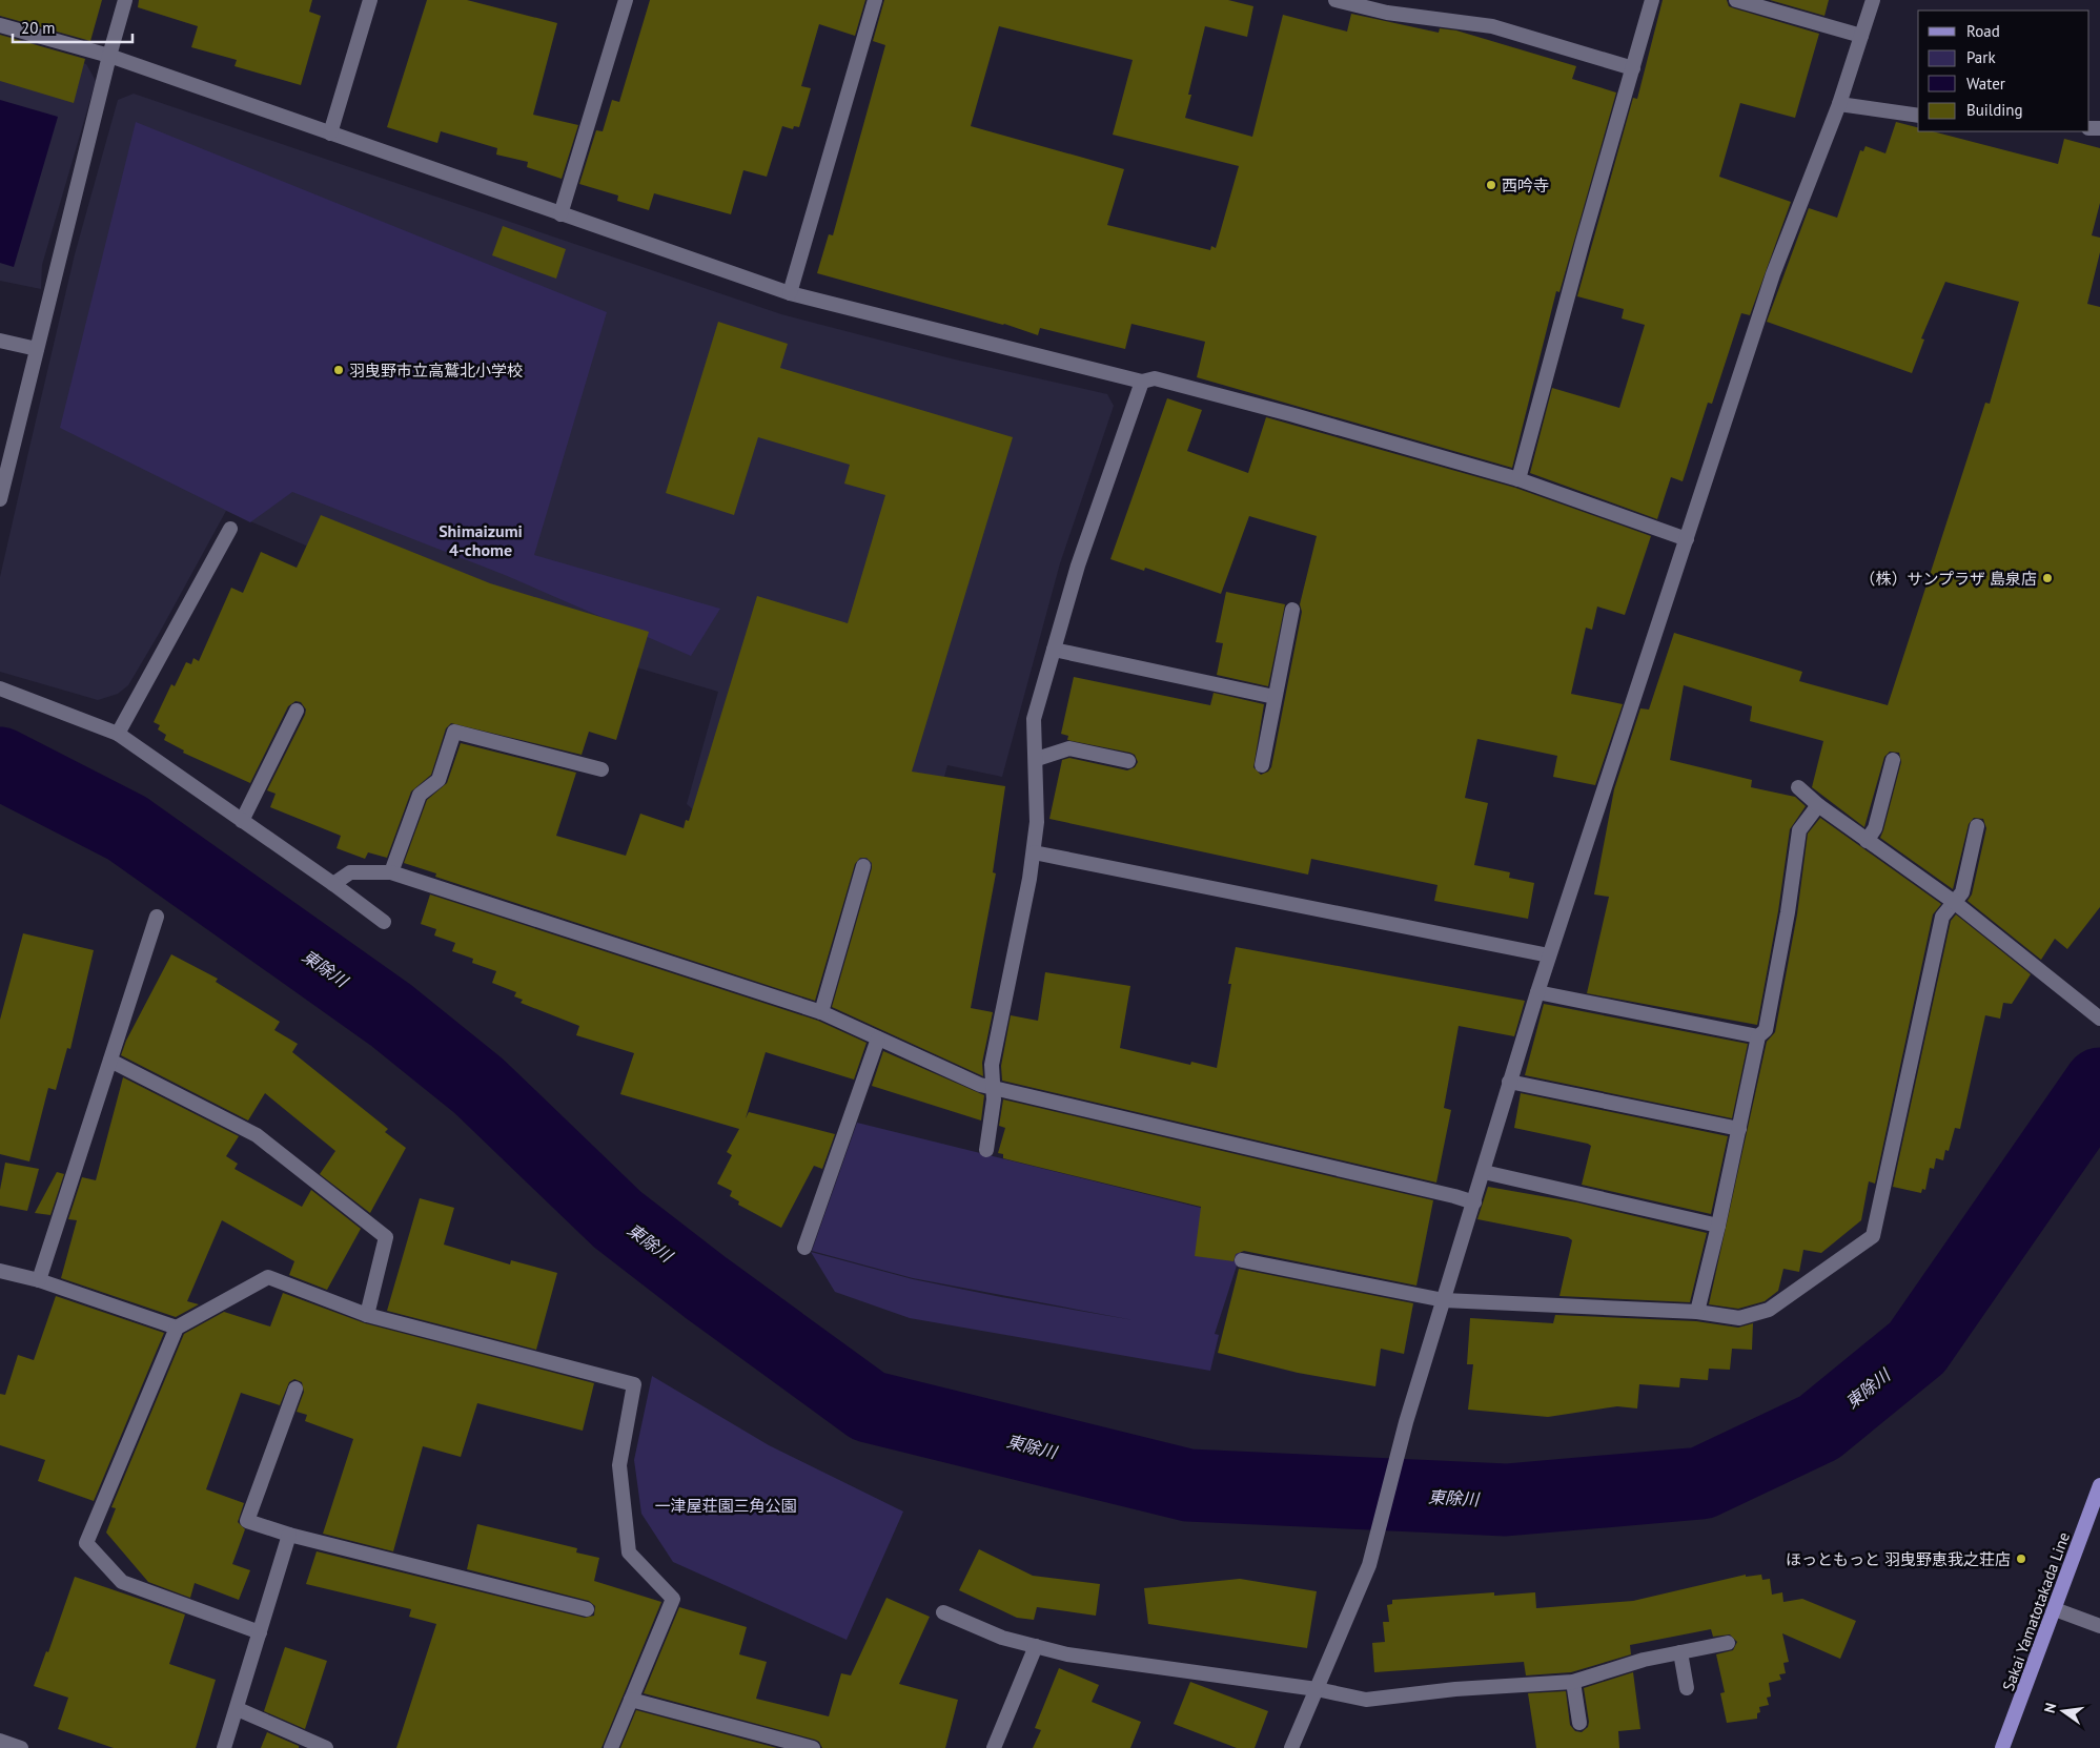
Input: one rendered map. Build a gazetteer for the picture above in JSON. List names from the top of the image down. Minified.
{"streets":{"main road":["Sakai Yamatotakada Line"]},"districts":["Shimaizumi 4-chome"],"water":["東除川"],"parks":["一津屋荘園三角公園"],"places":["西吟寺","羽曳野市立高鷲北小学校","（株）サンプラザ 島泉店","ほっともっと 羽曳野恵我之荘店"],"legend":["Road","Park","Water","Building"],"scale_bar":"20 m","north":"left"}
